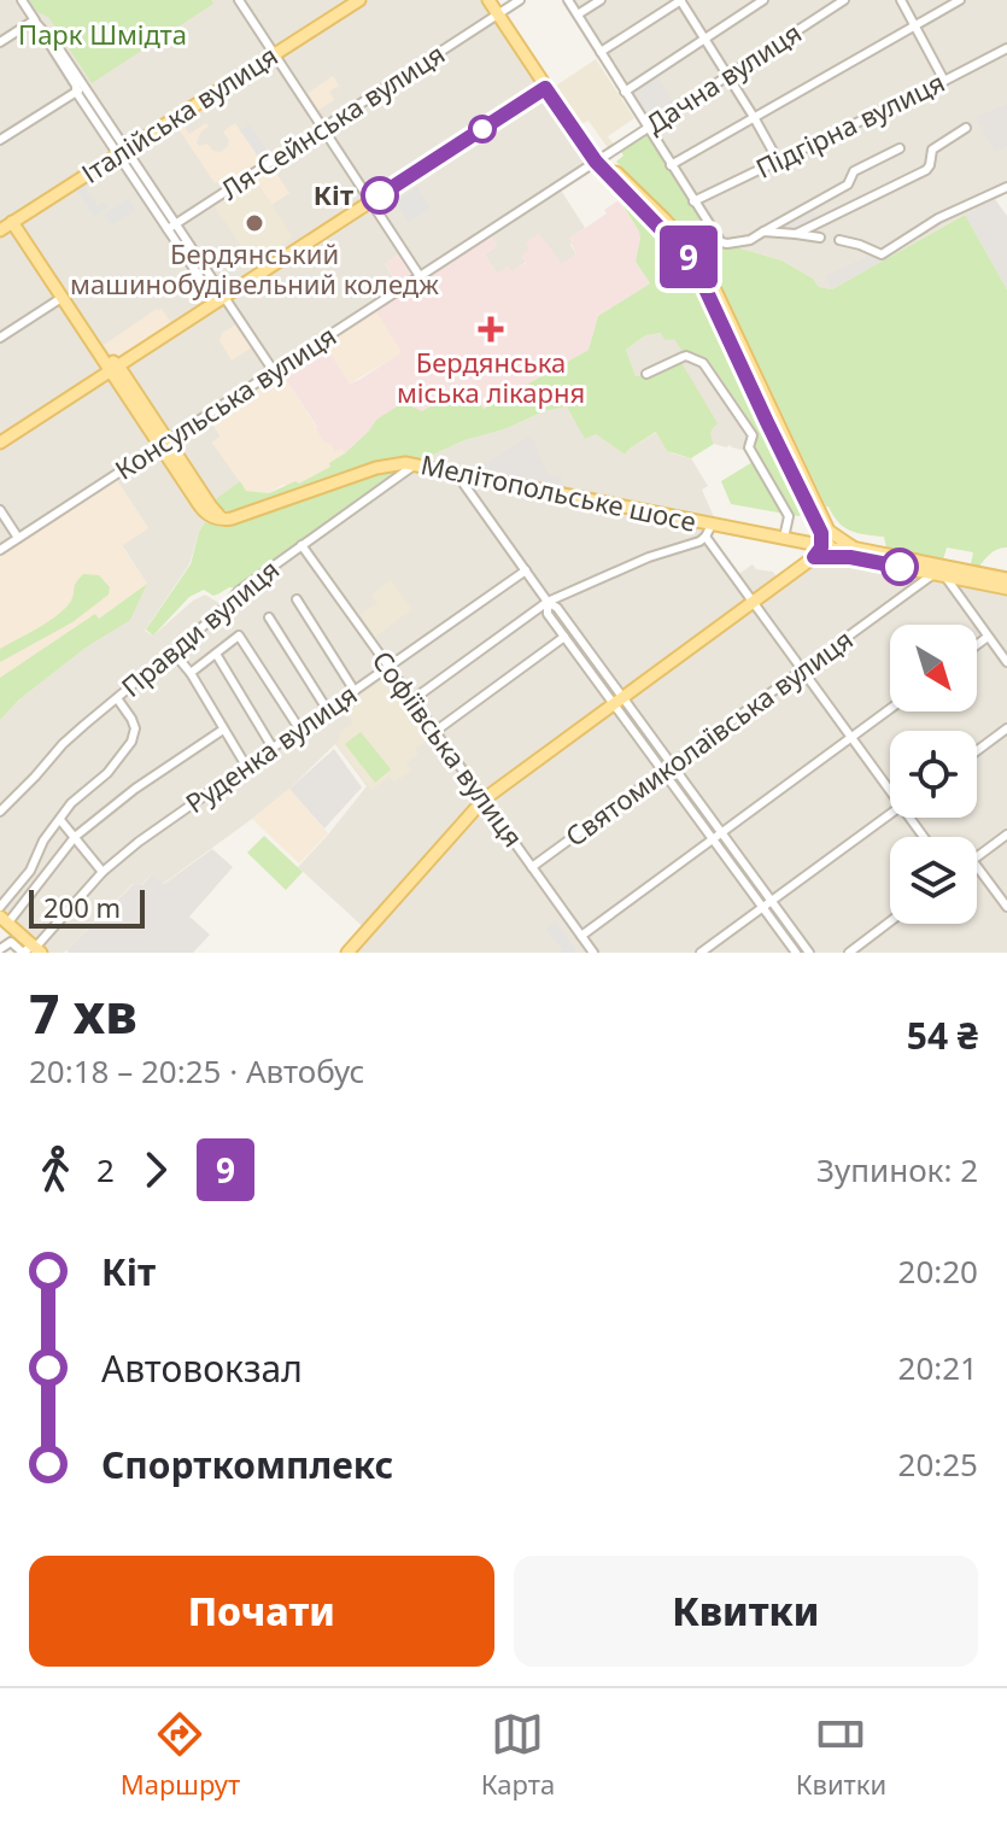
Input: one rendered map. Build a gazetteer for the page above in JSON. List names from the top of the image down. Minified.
{"streets":{"main road":["Італійська вулиця","Мелітопольське шосе"],"street":["Дачна вулиця","Ля-Сейнська вулиця","Підгірна вулиця","Консульська вулиця","Правди вулиця","Святомиколаївська вулиця","Руденка вулиця","Софіївська вулиця"]},"crossings":[["Дачна вулиця","Консульська вулиця"],["Консульська вулиця","Мелітопольське шосе"],["Мелітопольське шосе","Правди вулиця"],["Правди вулиця","Софіївська вулиця"],["Святомиколаївська вулиця","Софіївська вулиця"],["Руденка вулиця","Софіївська вулиця"]],"parks":["Парк Шмідта"],"places":{"other":["Кіт","Бердянський машинобудівельний коледж"],"health":["Бердянська міська лікарня"]},"lines":["bus line 9"],"scale_bar":"200 m","north":"bottom right","page":{"on_map":"9","scale":"200 m","heading":["7 хв","20:18 – 20:25 · Автобус","54 ₴"],"legs":["2","9","Зупинок: 2"],"list":[{"name":"Кіт","value":"20:20"},{"name":"Автовокзал","value":"20:21"},{"name":"Спорткомплекс","value":"20:25"}],"buttons":["Почати","Квитки"],"tabs":["Маршрут","Карта","Квитки"]}}
